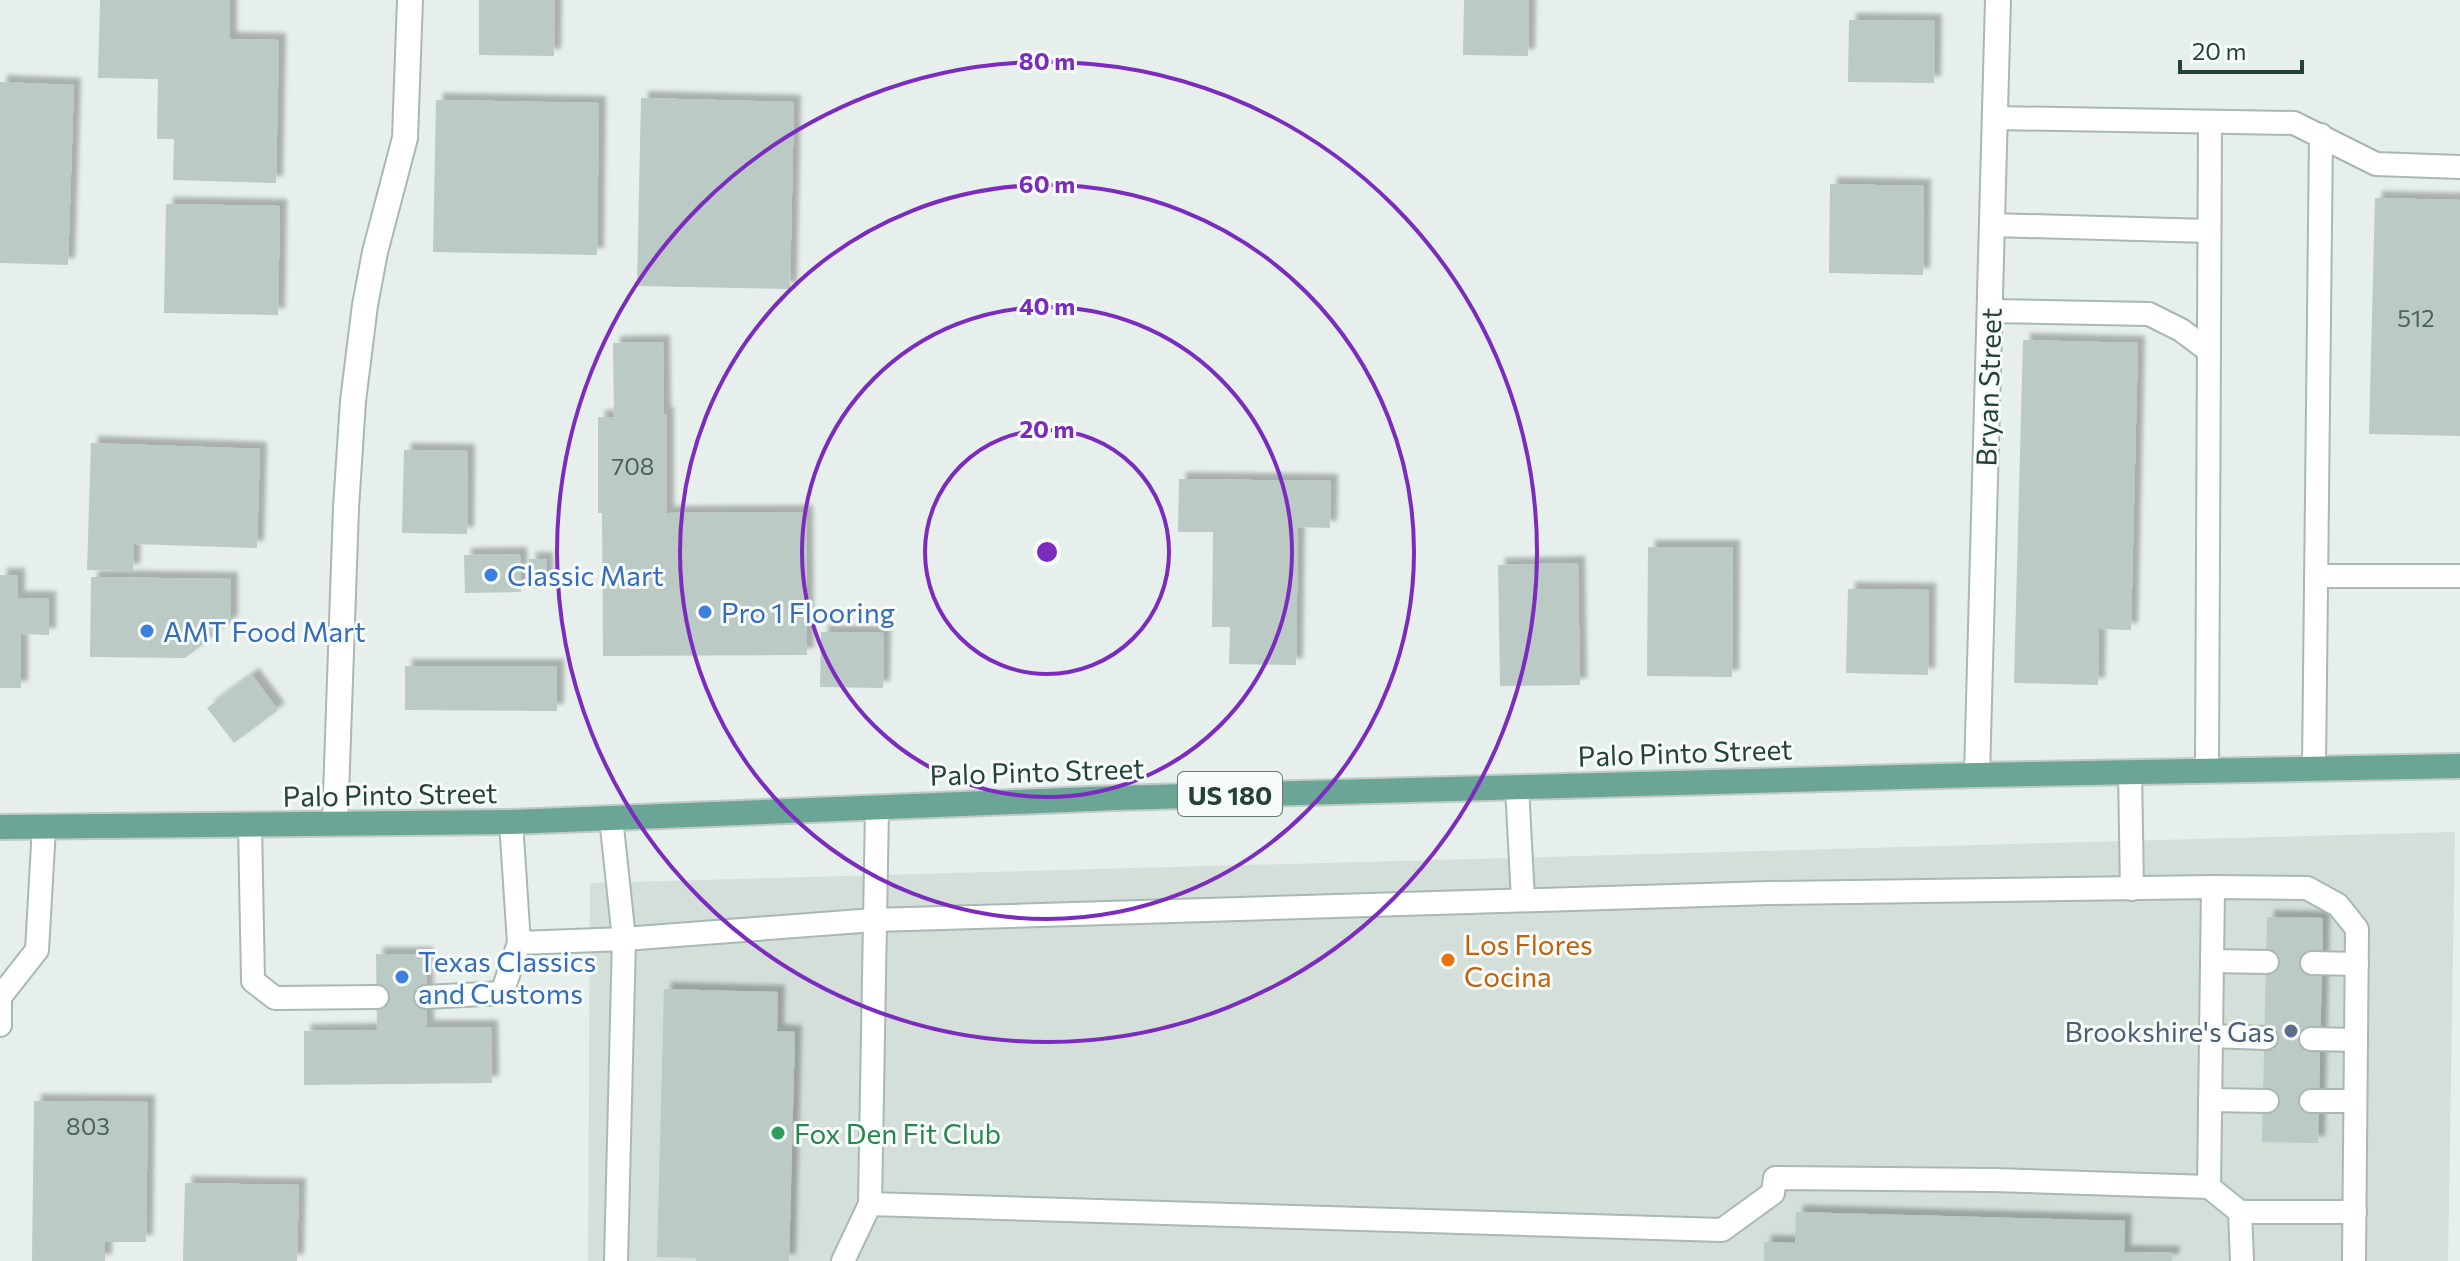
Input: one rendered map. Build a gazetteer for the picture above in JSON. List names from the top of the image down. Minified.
{"streets":{"main road":["Palo Pinto Street","US 180"],"street":["Bryan Street"]},"crossings":[["Bryan Street","Palo Pinto Street"]],"places":["Classic Mart","Pro 1 Flooring","AMT Food Mart","Los Flores Cocina","Texas Classics and Customs","Brookshire's Gas","Fox Den Fit Club"],"house_numbers":["512","708","803"],"scale_bar":"20 m","rings":["80 m","60 m","40 m","20 m"]}
